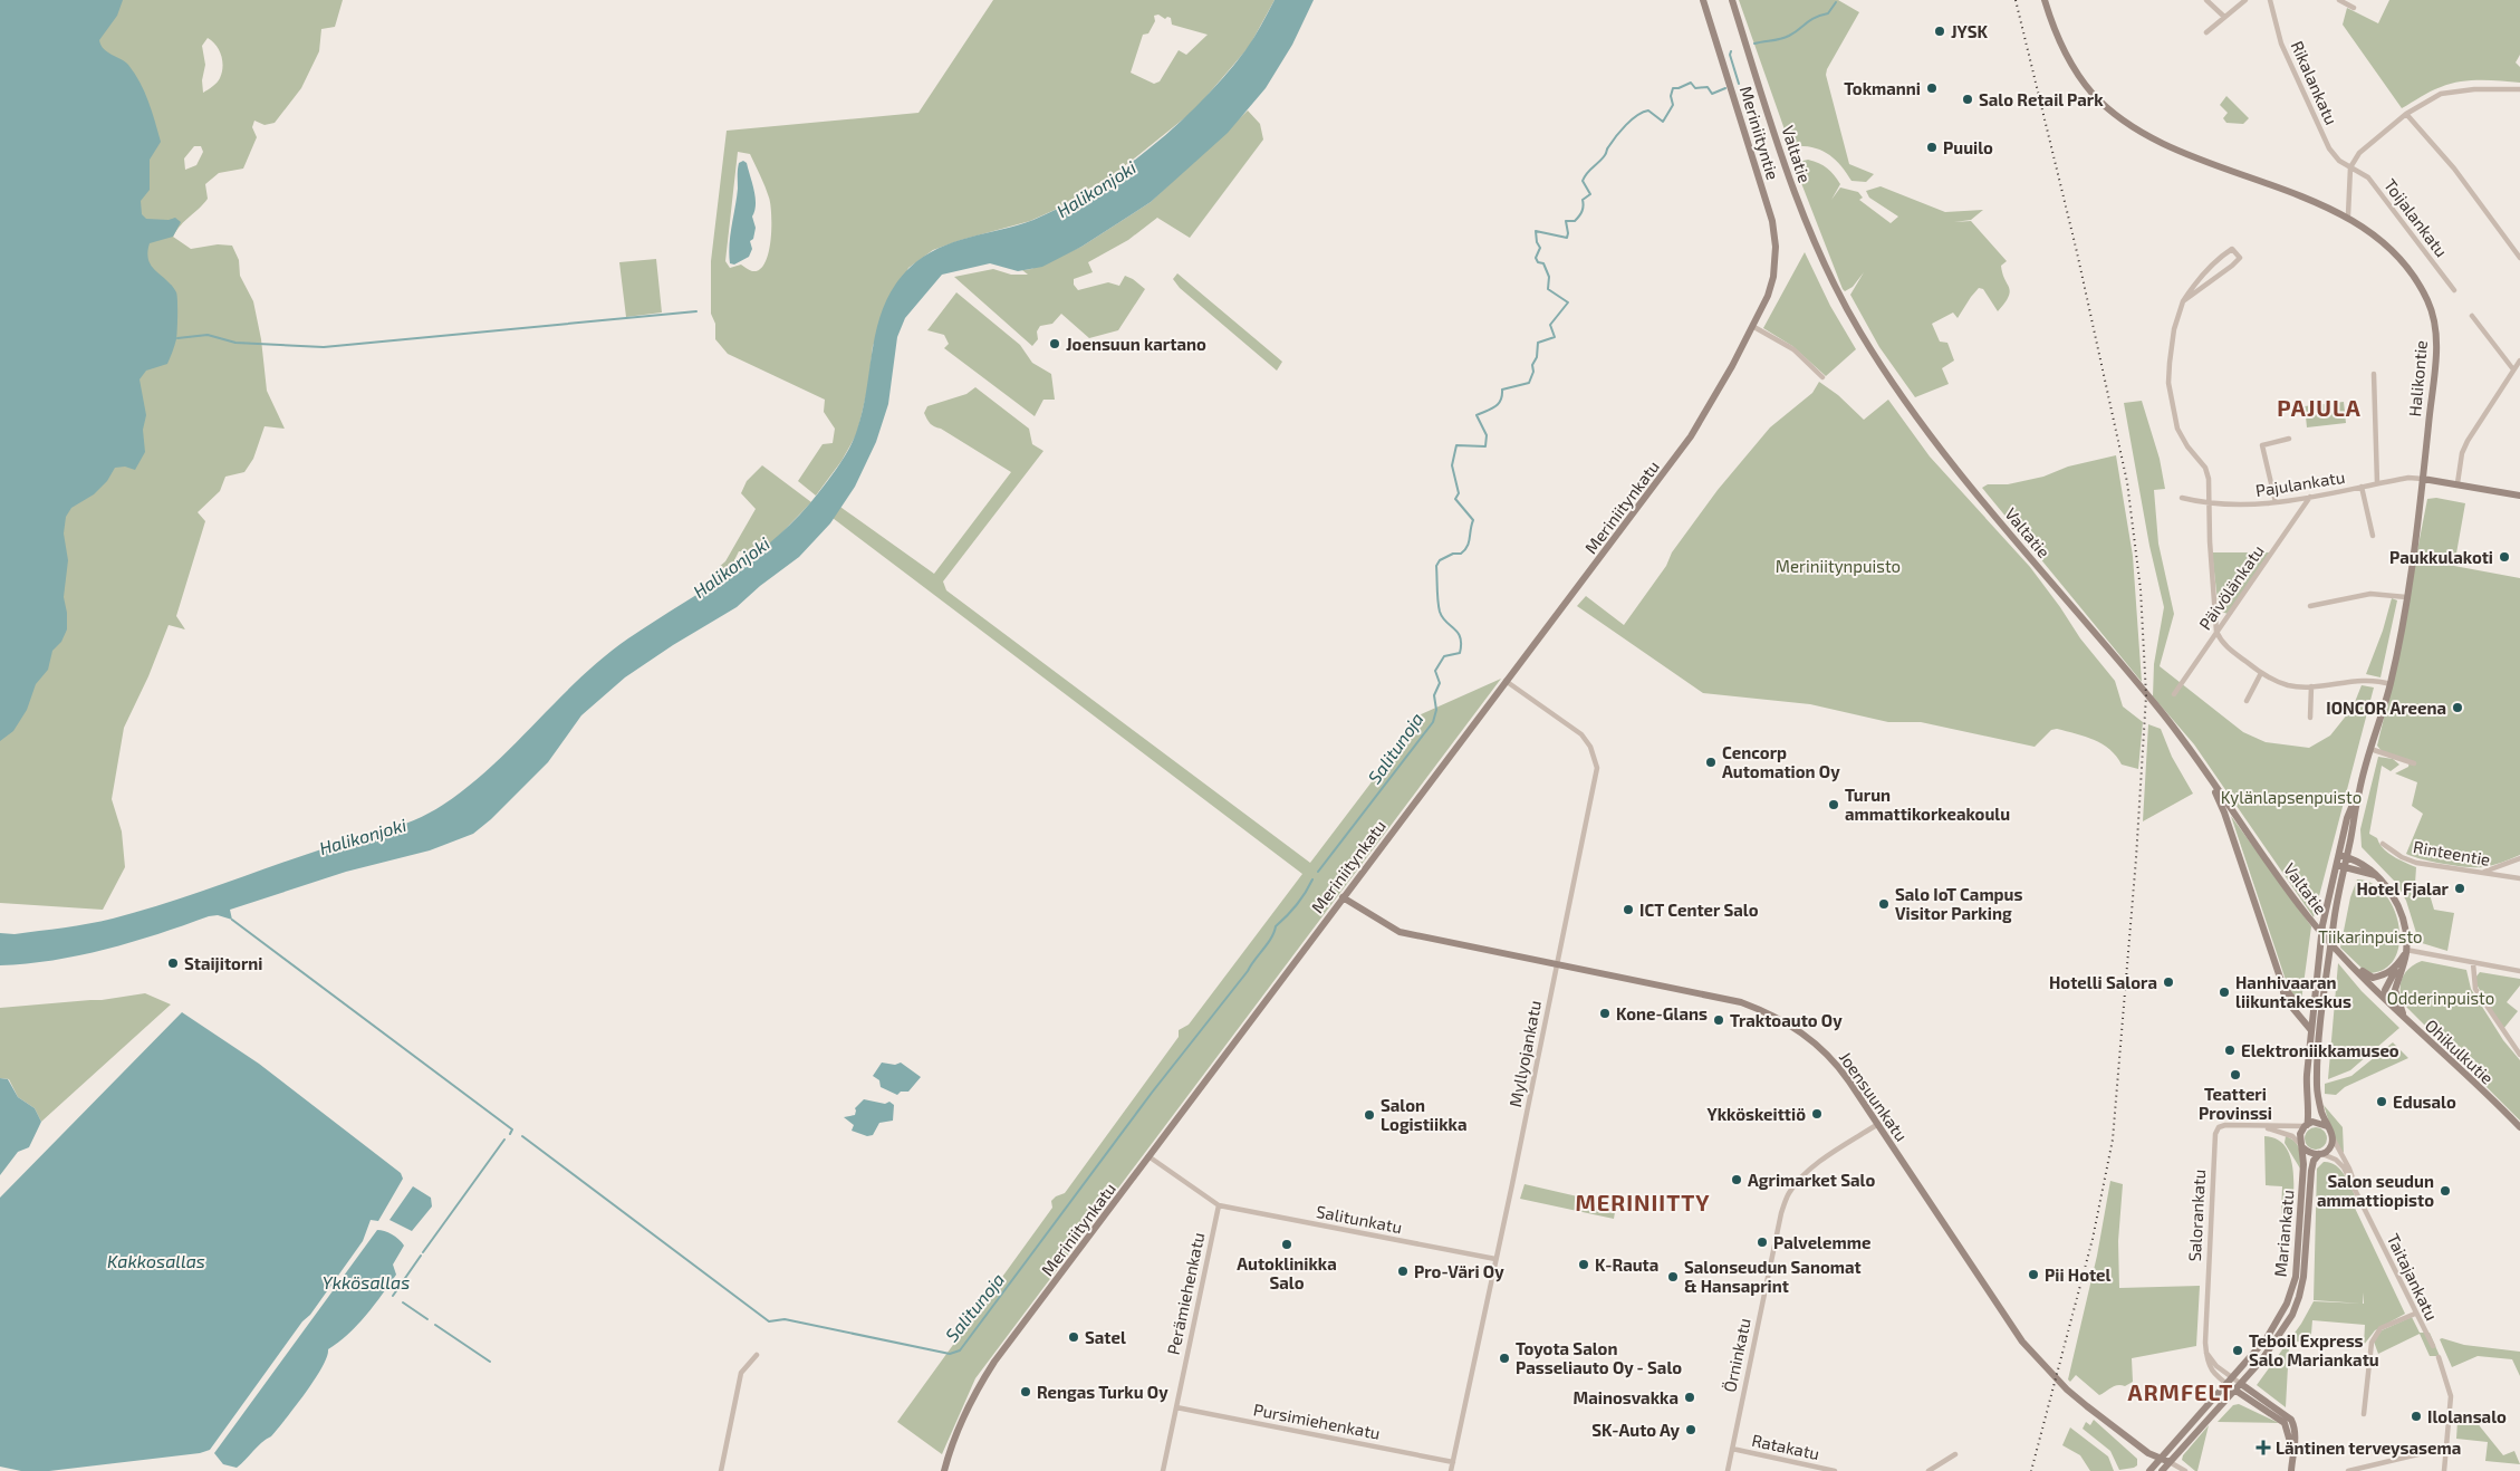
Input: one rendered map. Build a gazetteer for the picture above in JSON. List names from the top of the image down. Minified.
{"streets":{"main road":["Meriniityntie","Valtatie","Halikontie","Meriniitynkatu","Ohikulkutie","Joensuunkatu","Mariankatu"],"street":["Rikalankatu","Toijalankatu","Pajulankatu","Päivölänkatu","Rinteentie","Myllyojankatu","Salorankatu","Salitunkatu","Taitajankatu","Perämiehenkatu","Örninkatu","Pursimiehenkatu","Ratakatu"]},"crossings":[["Rikalankatu","Toijalankatu"],["Meriniityntie","Meriniitynkatu"],["Valtatie","Ohikulkutie"],["Halikontie","Pajulankatu"],["Pajulankatu","Päivölänkatu"],["Meriniitynkatu","Myllyojankatu"],["Meriniitynkatu","Joensuunkatu"],["Myllyojankatu","Joensuunkatu"],["Myllyojankatu","Salitunkatu"],["Myllyojankatu","Pursimiehenkatu"],["Joensuunkatu","Mariankatu"],["Joensuunkatu","Örninkatu"],["Salorankatu","Mariankatu"],["Salorankatu","Taitajankatu"],["Salitunkatu","Perämiehenkatu"],["Mariankatu","Taitajankatu"],["Perämiehenkatu","Pursimiehenkatu"],["Örninkatu","Ratakatu"]],"districts":["PAJULA","MERINIITTY","ARMFELT"],"water":["Halikonjoki","Salitunoja","Kakkosallas","Ykkösallas"],"parks":["Meriniitynpuisto","Kylänlapsenpuisto","Tiikarinpuisto","Odderinpuisto"],"places":{"other":["JYSK","Tokmanni","Salo Retail Park","Puuilo","Joensuun kartano","Paukkulakoti","IONCOR Areena","Cencorp Automation Oy","Turun ammattikorkeakoulu","Hotel Fjalar","Salo IoT Campus Visitor Parking","ICT Center Salo","Staijitorni","Hotelli Salora","Hanhivaaran liikuntakeskus","Kone-Glans","Traktoauto Oy","Elektroniikkamuseo","Teatteri Provinssi","Edusalo","Ykköskeittiö","Salon Logistiikka","Agrimarket Salo","Salon seudun ammattiopisto","Palvelemme","Autoklinikka Salo","K-Rauta","Pro-Väri Oy","Pii Hotel","Salonseudun Sanomat & Hansaprint","Satel","Teboil Express Salo Mariankatu","Toyota Salon Passeliauto Oy - Salo","Rengas Turku Oy","Mainosvakka","Ilolansalo","SK-Auto Ay"],"health":["Läntinen terveysasema"]}}
